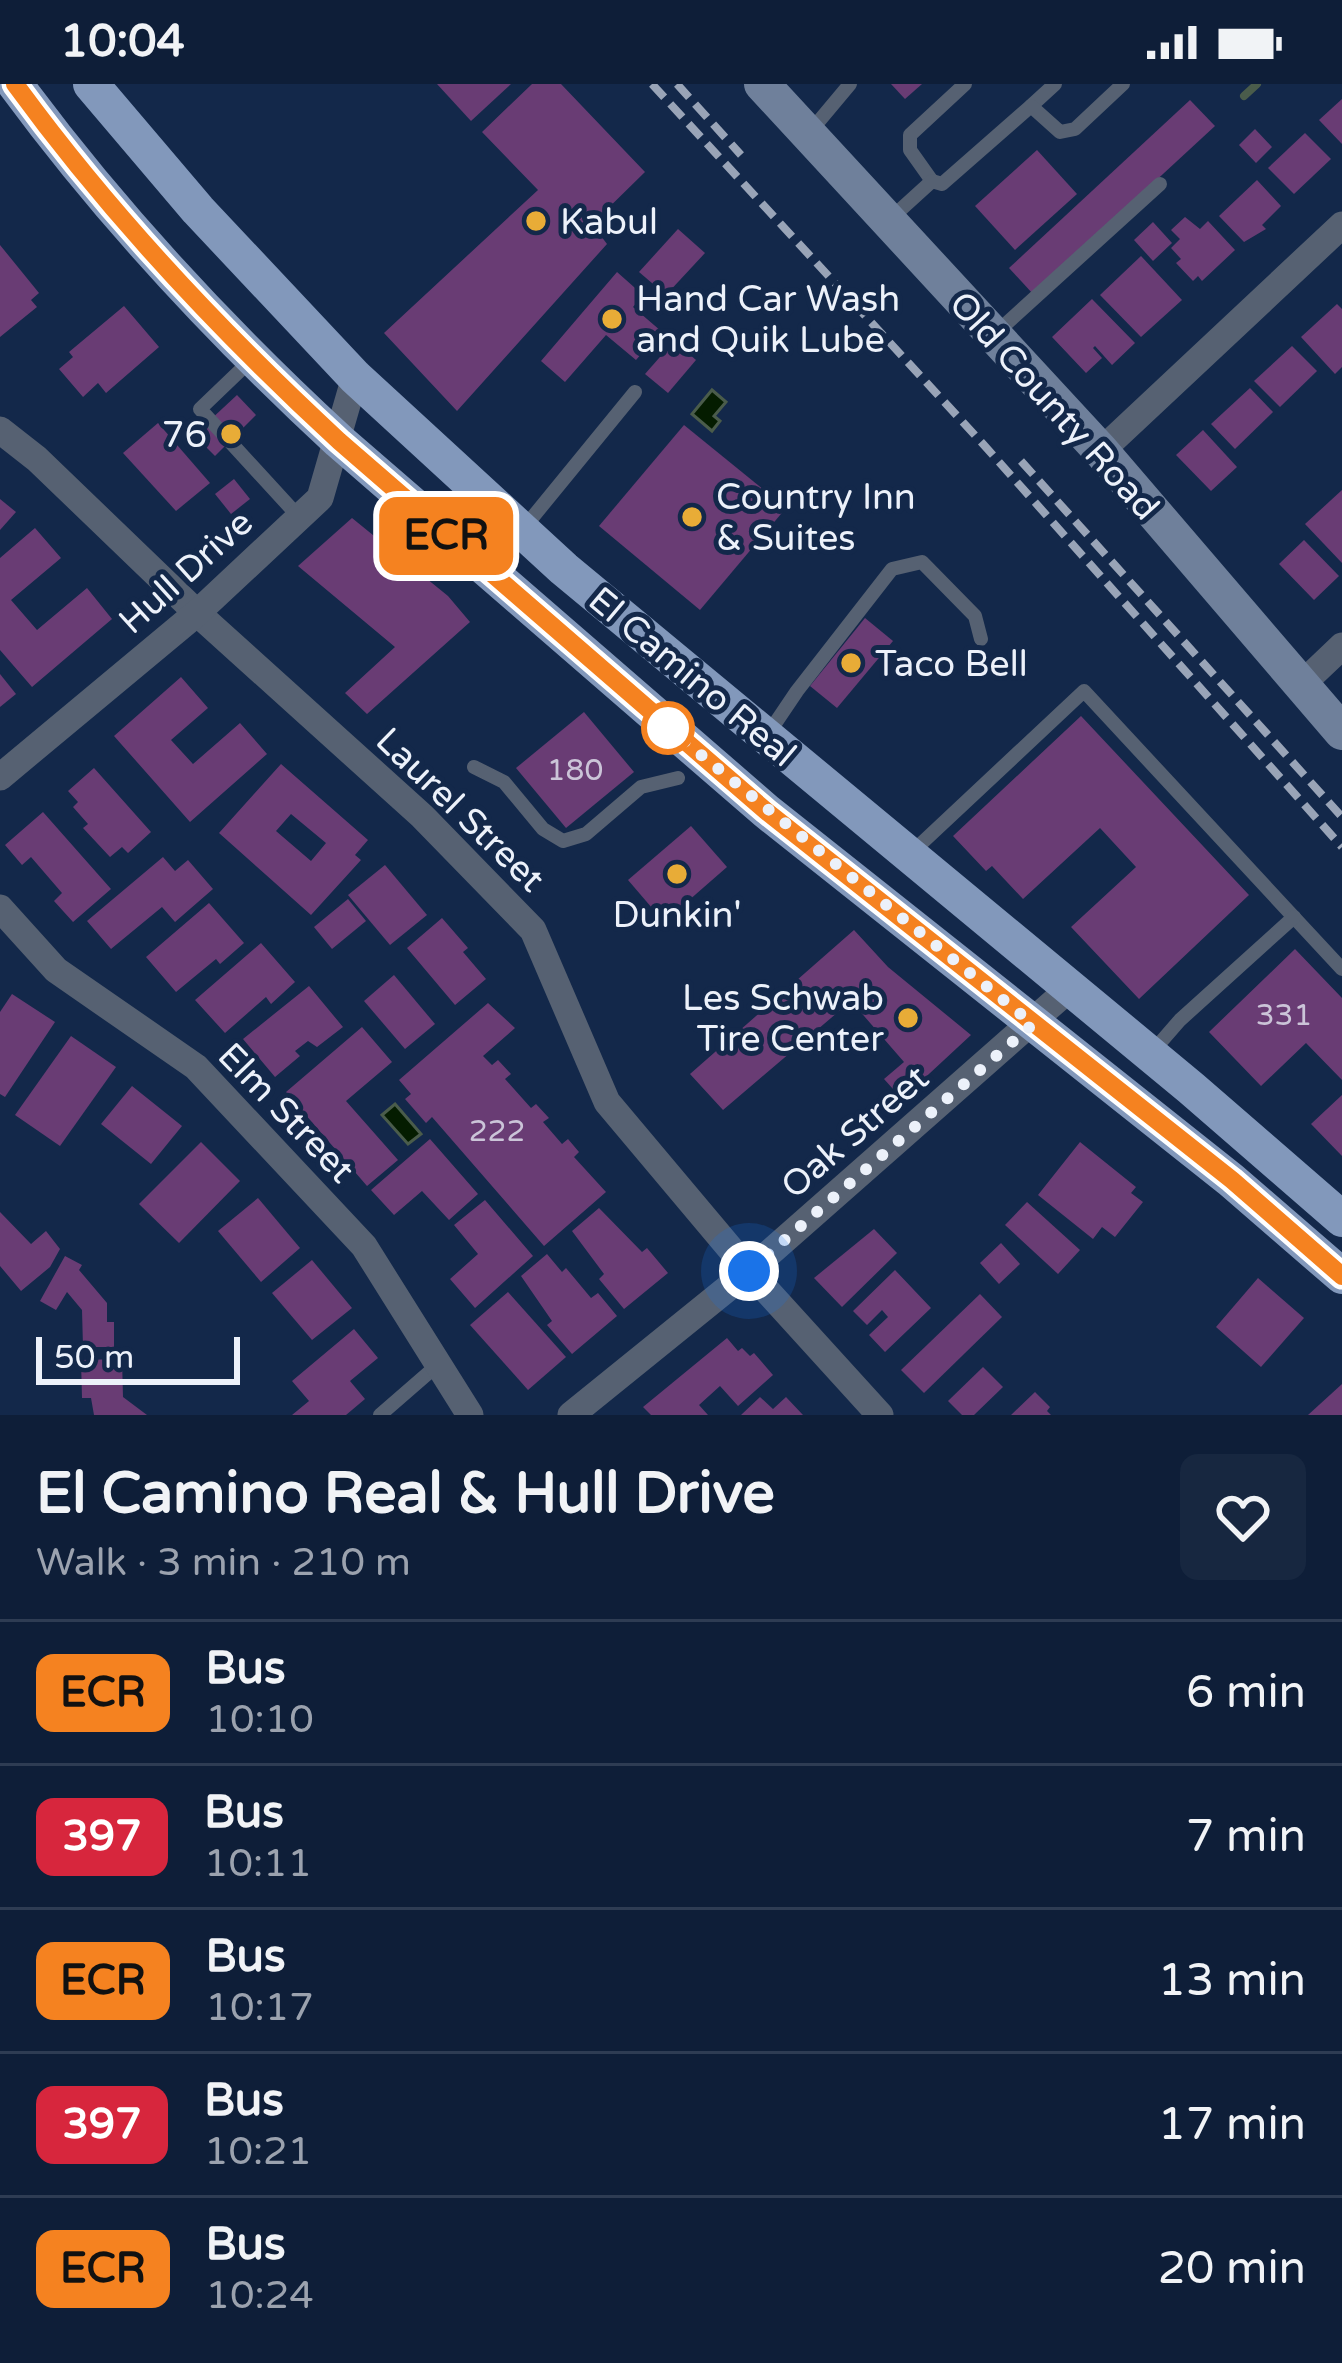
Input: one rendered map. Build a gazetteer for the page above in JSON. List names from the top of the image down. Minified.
{"streets":{"main road":["Old County Road","El Camino Real"],"street":["Hull Drive","Laurel Street","Elm Street","Oak Street"]},"crossings":[["Hull Drive","El Camino Real"],["Hull Drive","Laurel Street"],["El Camino Real","Oak Street"],["Laurel Street","Oak Street"]],"places":["Kabul","Hand Car Wash and Quik Lube","76","Country Inn & Suites","Taco Bell","Dunkin'","Les Schwab Tire Center"],"lines":["bus line ECR"],"house_numbers":["180","331","222"],"scale_bar":"50 m","page":{"status":"10:04","on_map":"ECR","scale":"50 m","heading":["El Camino Real & Hull Drive","Walk · 3 min · 210 m"],"list":[{"mark":"ECR","name":"Bus","note":"10:10","value":"6 min"},{"mark":"397","name":"Bus","note":"10:11","value":"7 min"},{"mark":"ECR","name":"Bus","note":"10:17","value":"13 min"},{"mark":"397","name":"Bus","note":"10:21","value":"17 min"},{"mark":"ECR","name":"Bus","note":"10:24","value":"20 min"}]}}
